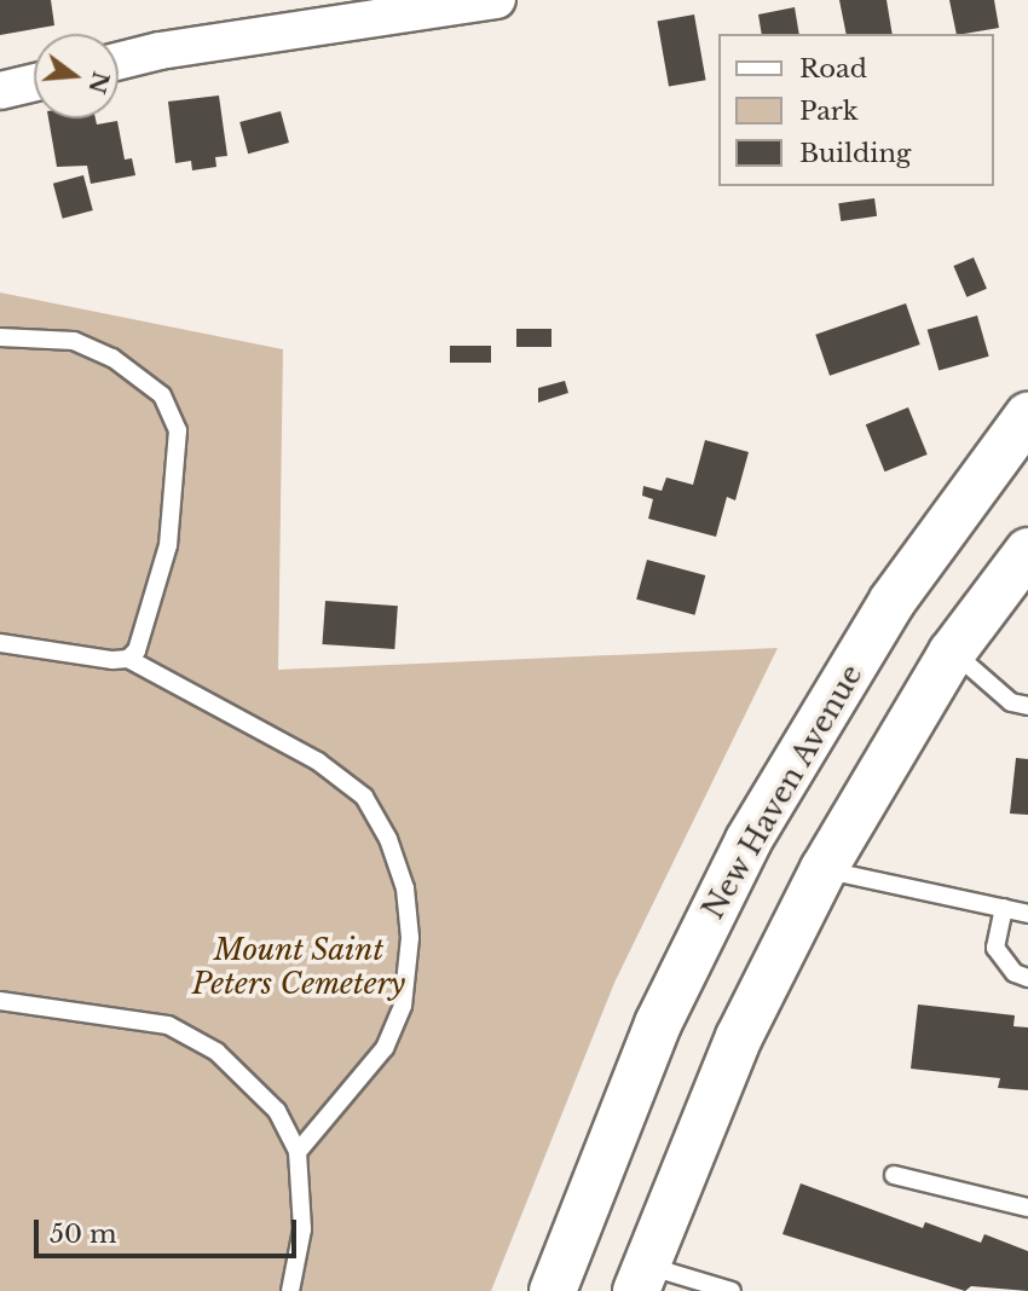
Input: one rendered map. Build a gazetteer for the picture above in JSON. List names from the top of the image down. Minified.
{"streets":{"highway":["New Haven Avenue"]},"parks":["Mount Saint Peters Cemetery"],"legend":["Road","Park","Building"],"scale_bar":"50 m","north":"right"}
